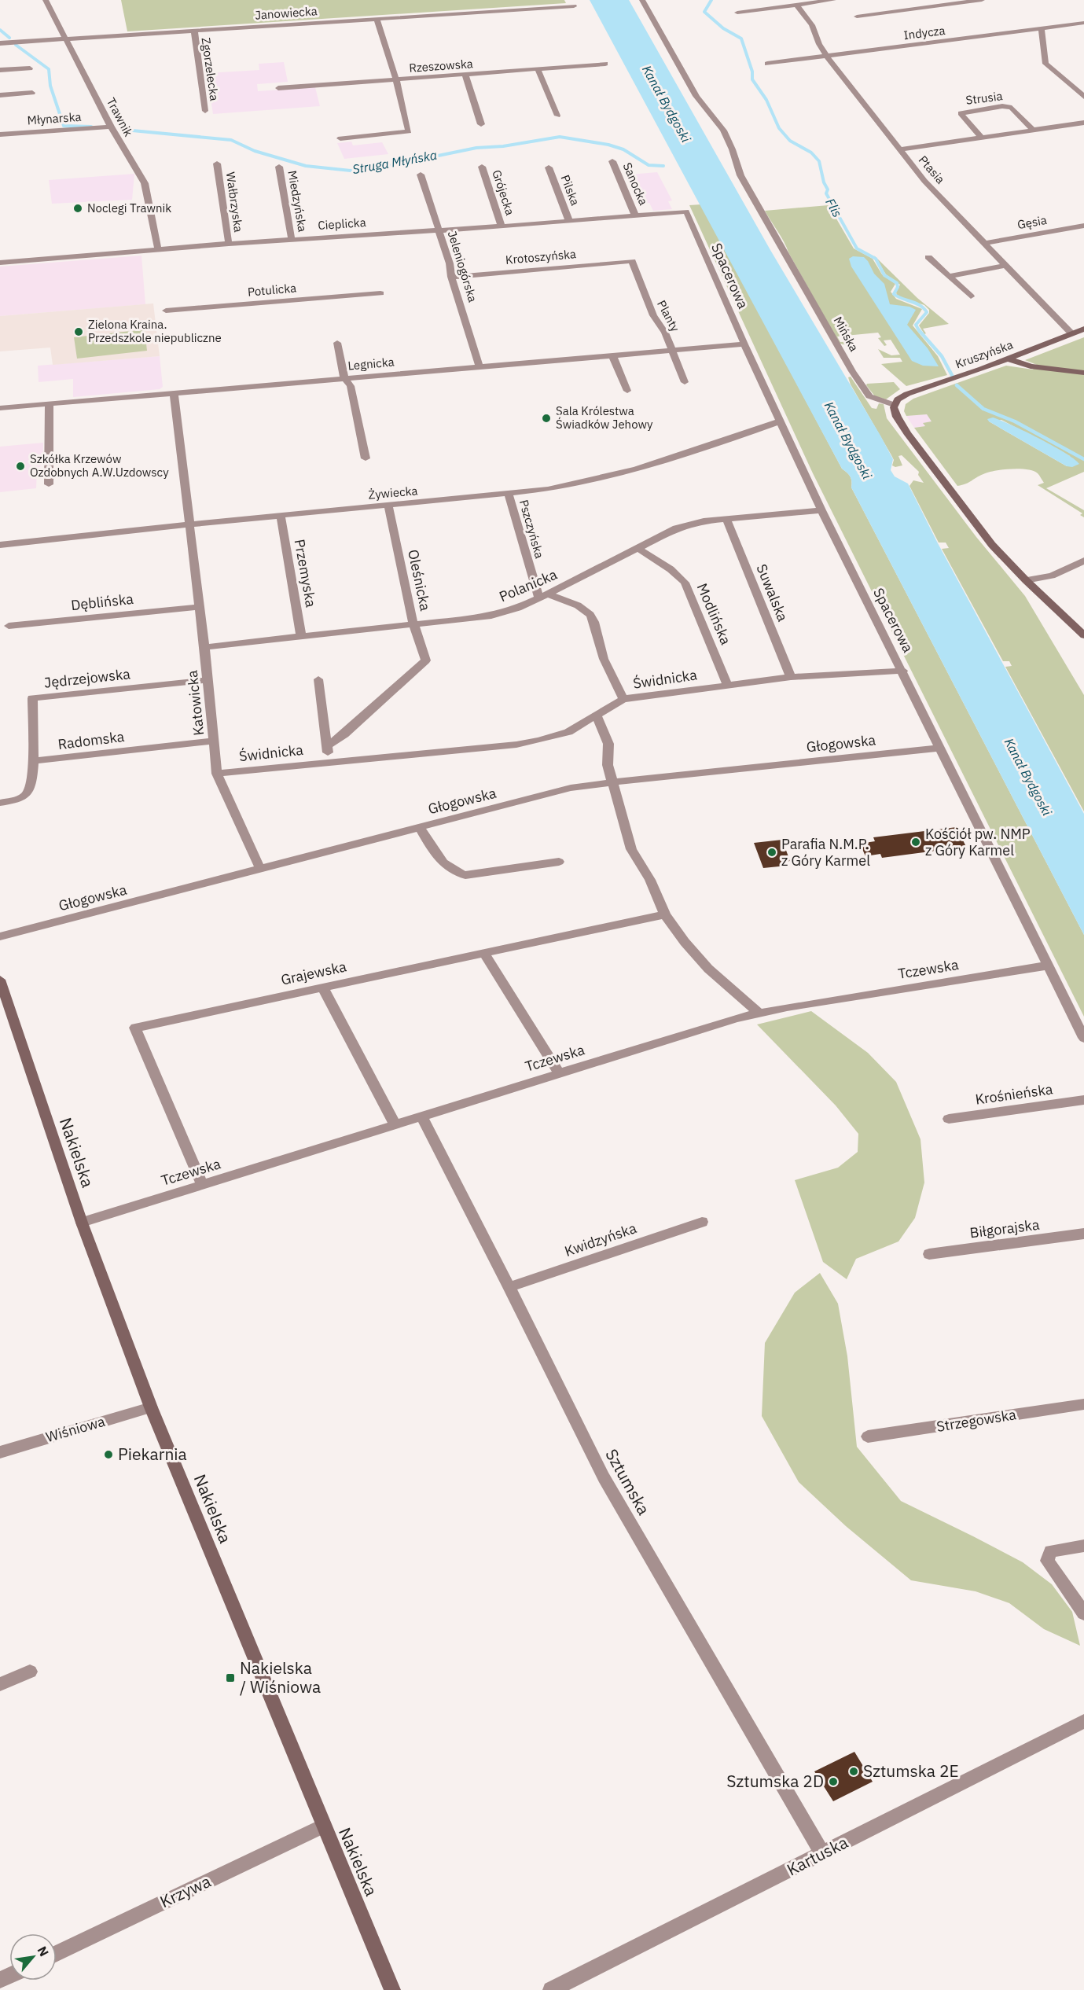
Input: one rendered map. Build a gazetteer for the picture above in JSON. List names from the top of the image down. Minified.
{"streets":{"main road":["Kruszyńska","Nakielska"],"street":["Janowiecka","Indycza","Rzeszowska","Zgorzelecka","Strusia","Trawnik","Młynarska","Ptasia","Sanocka","Pilska","Grójecka","Miedzyńska","Wałbrzyska","Gęsia","Cieplicka","Krotoszyńska","Jeleniogórska","Spacerowa","Potulicka","Planty","Mińska","Legnicka","Żywiecka","Pszczyńska","Przemyska","Oleśnicka","Polanicka","Suwalska","Dęblińska","Modlińska","Jędrzejowska","Świdnicka","Katowicka","Radomska","Głogowska","Tczewska","Grajewska","Krośnieńska","Biłgorajska","Kwidzyńska","Strzegowska","Wiśniowa","Sztumska","Kartuska","Krzywa"]},"crossings":[["Janowiecka","Zgorzelecka"],["Janowiecka","Trawnik"],["Indycza","Ptasia"],["Trawnik","Młynarska"],["Trawnik","Cieplicka"],["Ptasia","Gęsia"],["Ptasia","Kruszyńska"],["Sanocka","Cieplicka"],["Pilska","Cieplicka"],["Grójecka","Cieplicka"],["Miedzyńska","Cieplicka"],["Wałbrzyska","Cieplicka"],["Cieplicka","Jeleniogórska"],["Cieplicka","Spacerowa"],["Krotoszyńska","Jeleniogórska"],["Krotoszyńska","Planty"],["Jeleniogórska","Legnicka"],["Spacerowa","Legnicka"],["Spacerowa","Żywiecka"],["Spacerowa","Polanicka"],["Spacerowa","Świdnicka"],["Spacerowa","Głogowska"],["Spacerowa","Tczewska"],["Planty","Legnicka"],["Mińska","Kruszyńska"],["Legnicka","Katowicka"],["Żywiecka","Pszczyńska"],["Żywiecka","Przemyska"],["Żywiecka","Oleśnicka"],["Żywiecka","Katowicka"],["Pszczyńska","Polanicka"],["Przemyska","Polanicka"],["Oleśnicka","Polanicka"],["Polanicka","Suwalska"],["Polanicka","Modlińska"],["Polanicka","Katowicka"],["Suwalska","Świdnicka"],["Dęblińska","Katowicka"],["Modlińska","Świdnicka"],["Jędrzejowska","Katowicka"],["Jędrzejowska","Radomska"],["Świdnicka","Katowicka"],["Katowicka","Radomska"],["Katowicka","Głogowska"],["Tczewska","Grajewska"],["Tczewska","Nakielska"],["Tczewska","Sztumska"],["Nakielska","Wiśniowa"],["Nakielska","Krzywa"],["Kwidzyńska","Sztumska"],["Sztumska","Kartuska"]],"water":["Kanał Bydgoski","Struga Młyńska","Flis"],"places":{"other":["Noclegi Trawnik","Zielona Kraina. Przedszkole niepubliczne","Sala Królestwa Świadków Jehowy","Szkółka Krzewów Ozdobnych A.W.Uzdowscy","Kościół pw. NMP z Góry Karmel","Parafia N.M.P. z Góry Karmel","Piekarnia","Sztumska 2E","Sztumska 2D"],"transit":["Nakielska / Wiśniowa"]},"north":"top right"}
